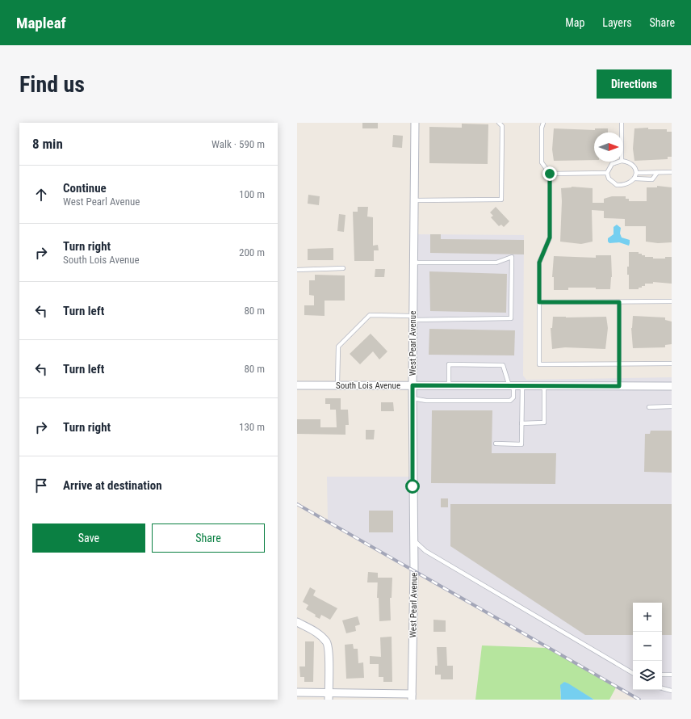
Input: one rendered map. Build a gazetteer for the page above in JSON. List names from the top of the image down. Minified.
{"streets":{"street":["West Pearl Avenue","South Lois Avenue"]},"crossings":[["West Pearl Avenue","South Lois Avenue"]],"north":"right","page":{"header":"Mapleaf","nav":["Map","Layers","Share"],"buttons":["Directions",["Save","Share"]],"title":"Find us","heading":["8 min","Walk · 590 m"],"list":[["Continue","West Pearl Avenue","100 m"],["Turn right","South Lois Avenue","200 m"],["Turn left","80 m"],["Turn left","80 m"],["Turn right","130 m"],"Arrive at destination"],"map_buttons":["+","−"]}}
